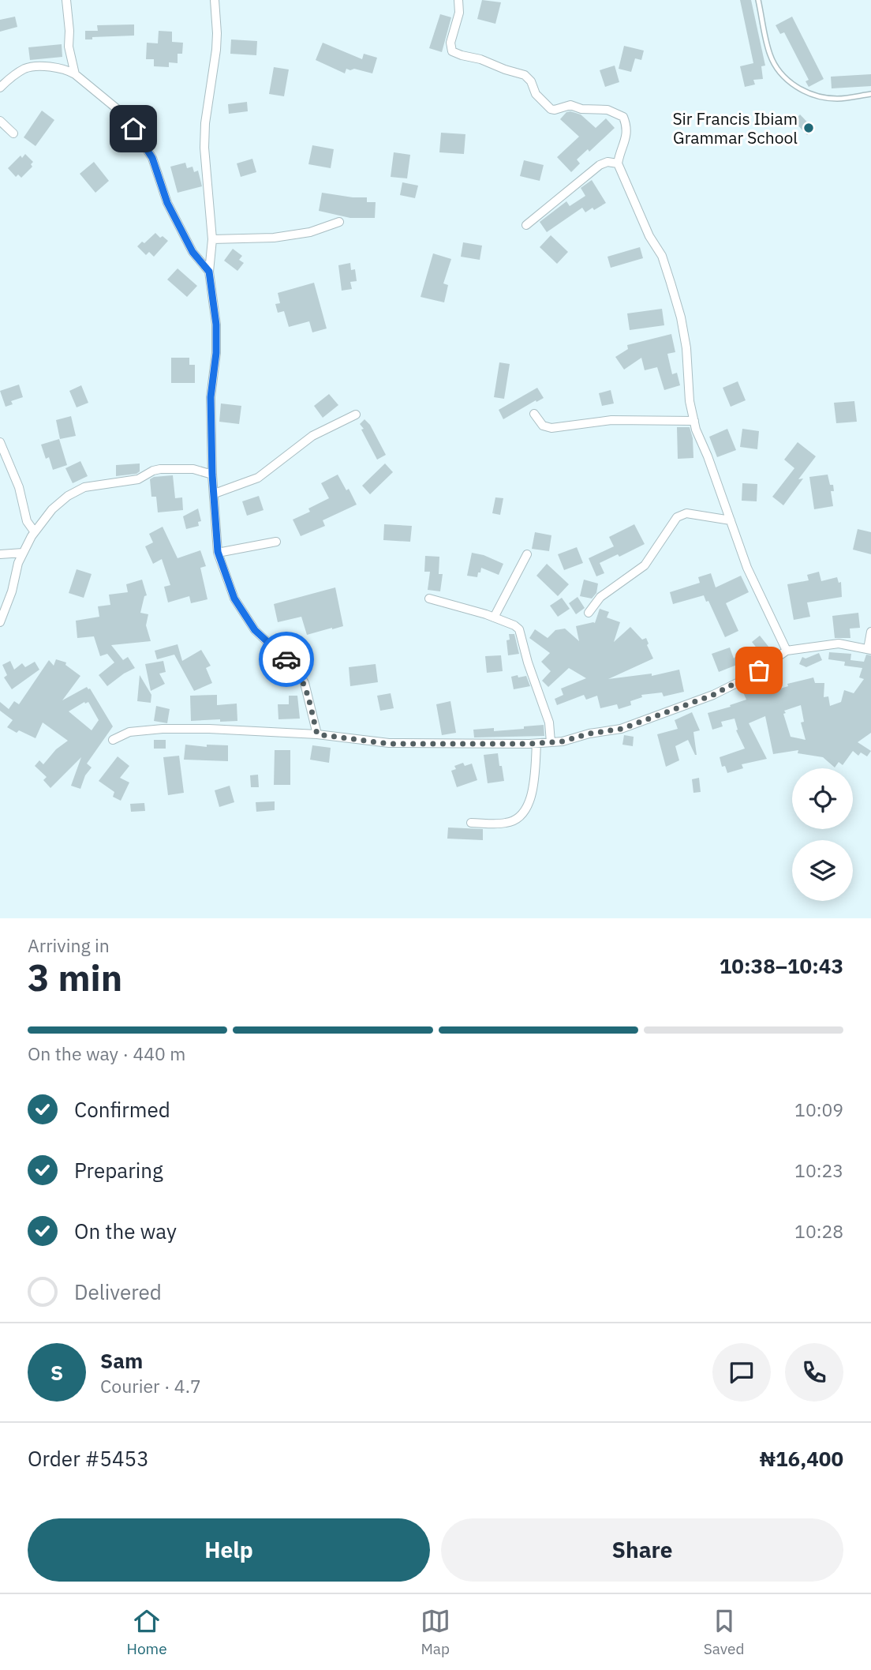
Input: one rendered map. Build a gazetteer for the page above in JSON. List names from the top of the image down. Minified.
{"places":["Sir Francis Ibiam Grammar School"],"page":{"heading":["3 min","Arriving in","10:38–10:43"],"panel":["Sam","Courier · 4.7","Order #5453","₦16,400"],"bar":"On the way · 440 m","list":[["Confirmed","10:09"],["Preparing","10:23"],["On the way","10:28"],"Delivered"],"round":"S","buttons":["Help","Share"],"tabs":["Home","Map","Saved"]}}
